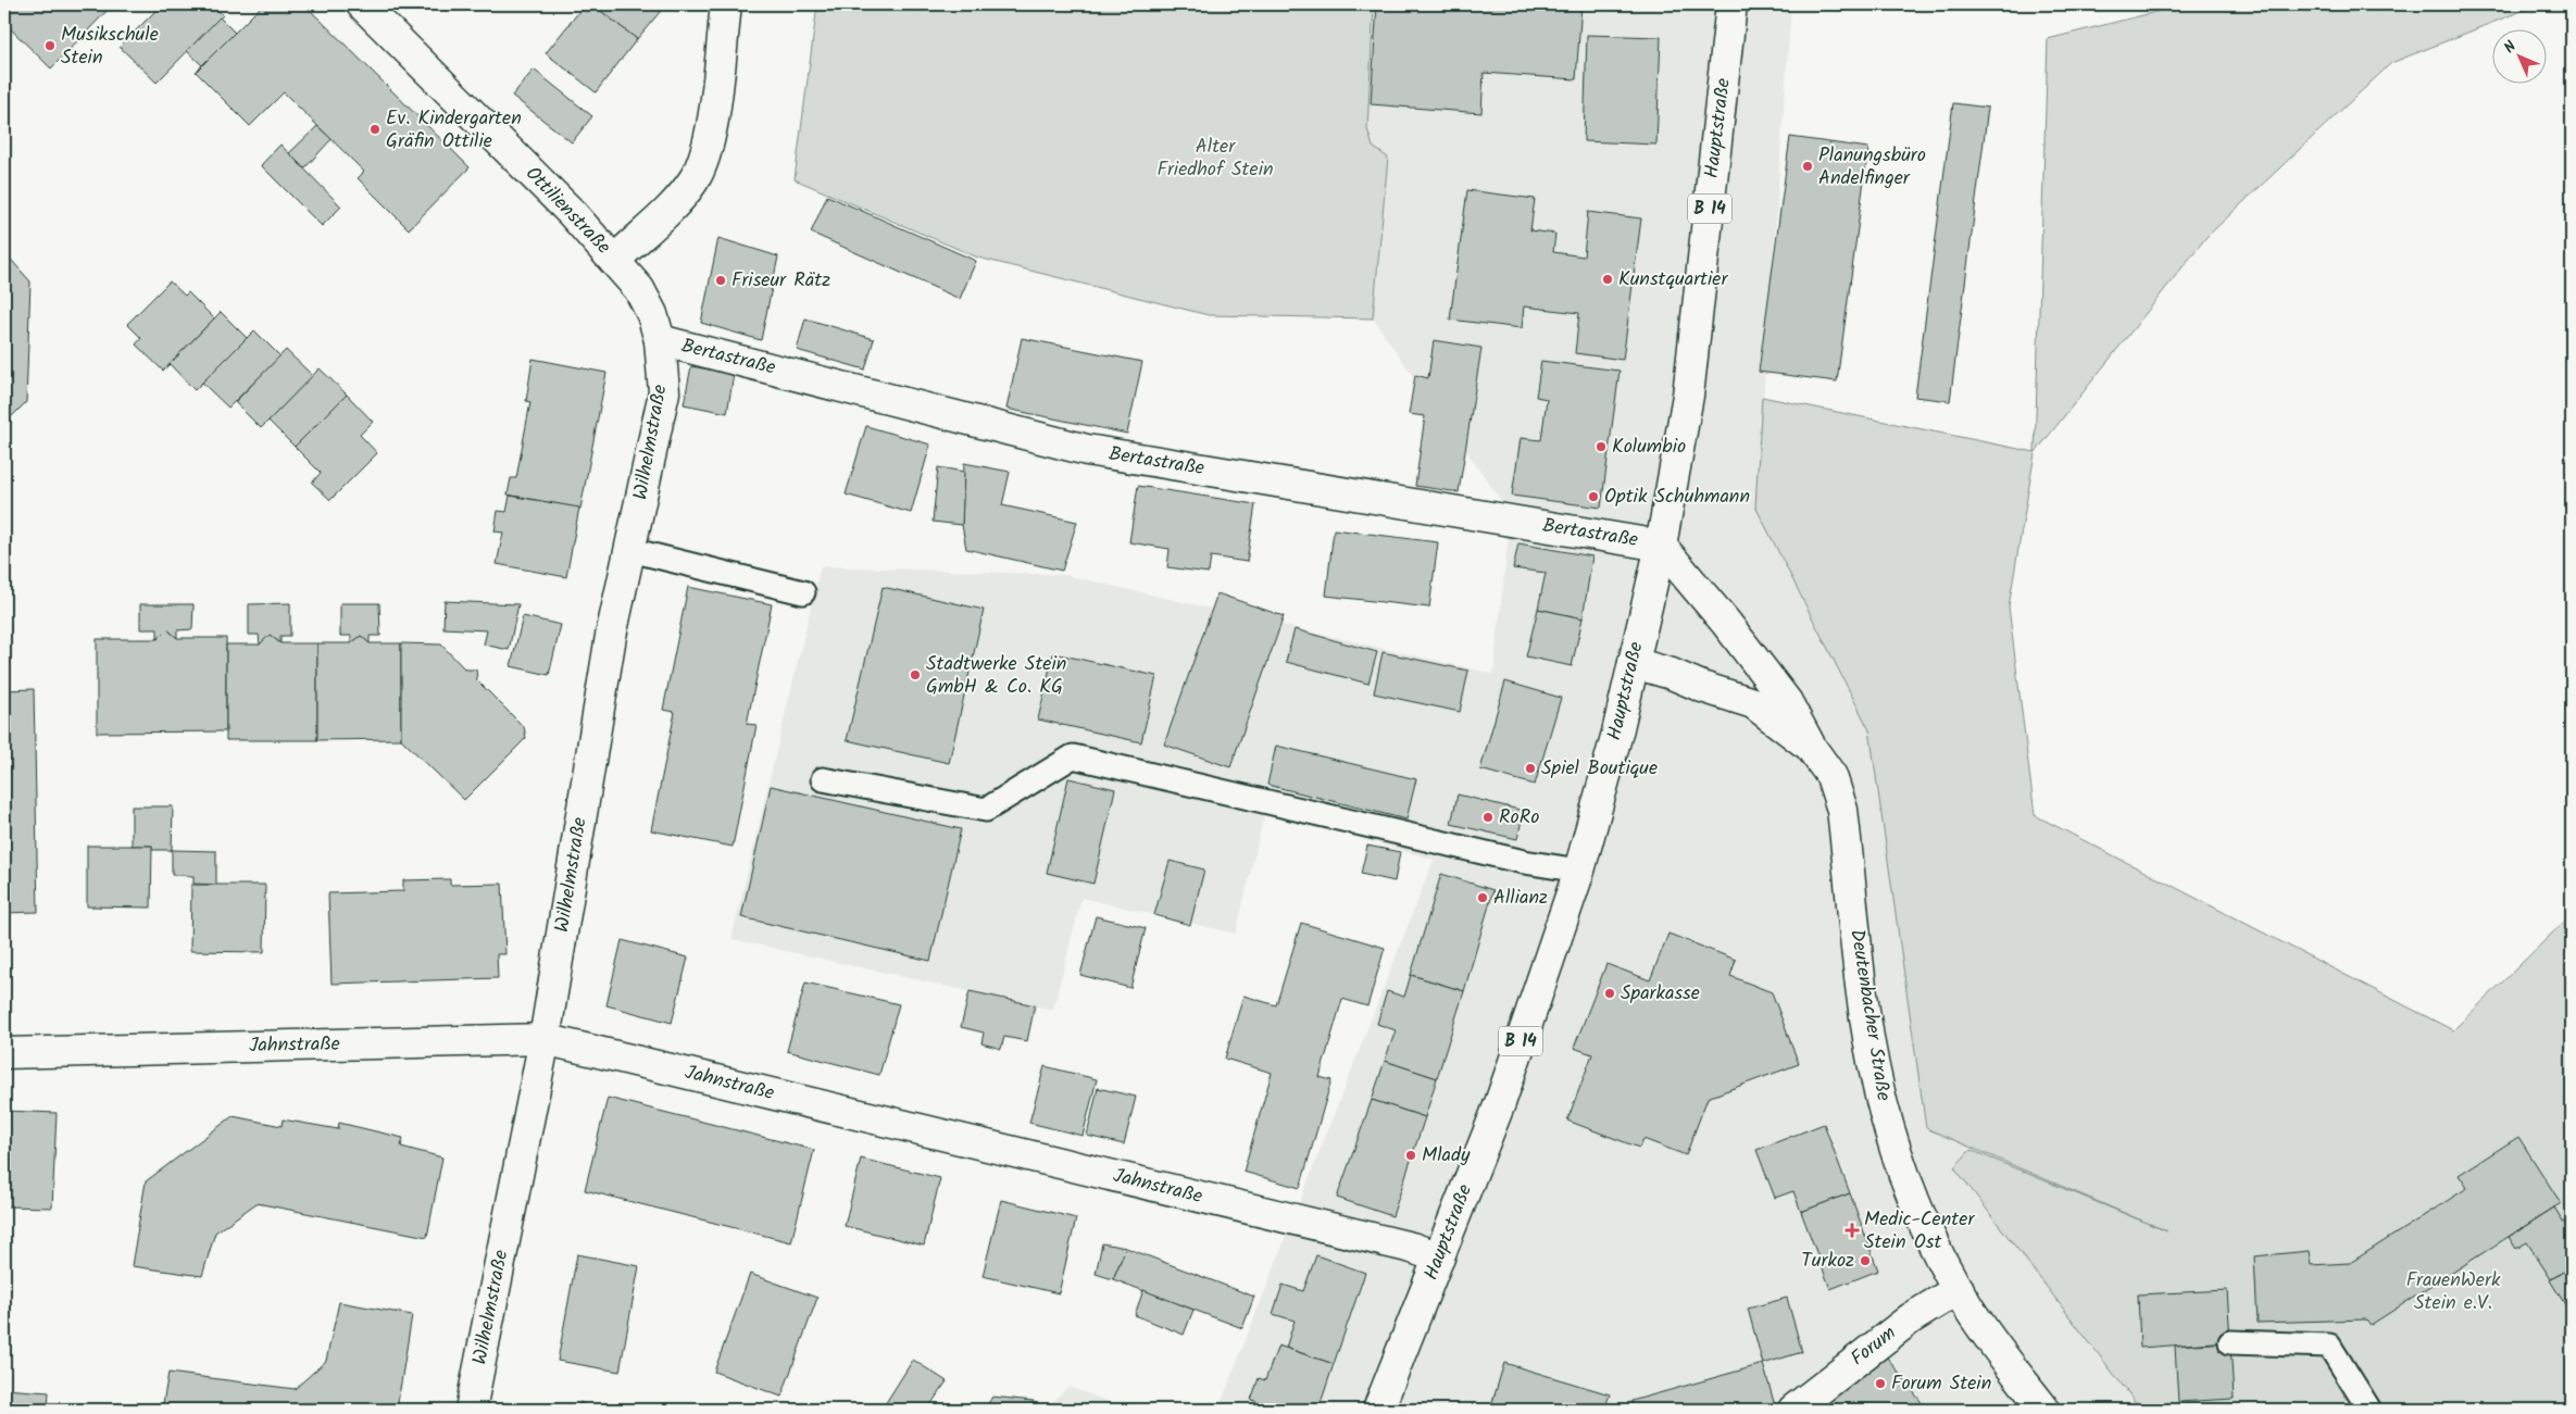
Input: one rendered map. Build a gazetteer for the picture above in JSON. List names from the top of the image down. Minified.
{"streets":{"street":["Hauptstraße","B 14","Ottilienstraße","Bertastraße","Wilhelmstraße","Deutenbacher Straße","Jahnstraße","Forum"]},"crossings":[["Hauptstraße","Bertastraße"],["Hauptstraße","Deutenbacher Straße"],["Hauptstraße","Jahnstraße"],["Ottilienstraße","Bertastraße"],["Ottilienstraße","Wilhelmstraße"],["Bertastraße","Wilhelmstraße"],["Bertastraße","Deutenbacher Straße"],["Wilhelmstraße","Jahnstraße"],["Deutenbacher Straße","Forum"]],"parks":["Alter Friedhof Stein","FrauenWerk Stein e.V."],"places":{"other":["Musikschule Stein","Ev. Kindergarten Gräfin Ottilie","Planungsbüro Andelfinger","Kunstquartier","Friseur Rätz","Kolumbio","Optik Schuhmann","Stadtwerke Stein GmbH & Co. KG","Spiel Boutique","RoRo","Allianz","Sparkasse","Mlady","Turkoz","Forum Stein"],"health":["Medic-Center Stein Ost"]},"north":"top left"}
